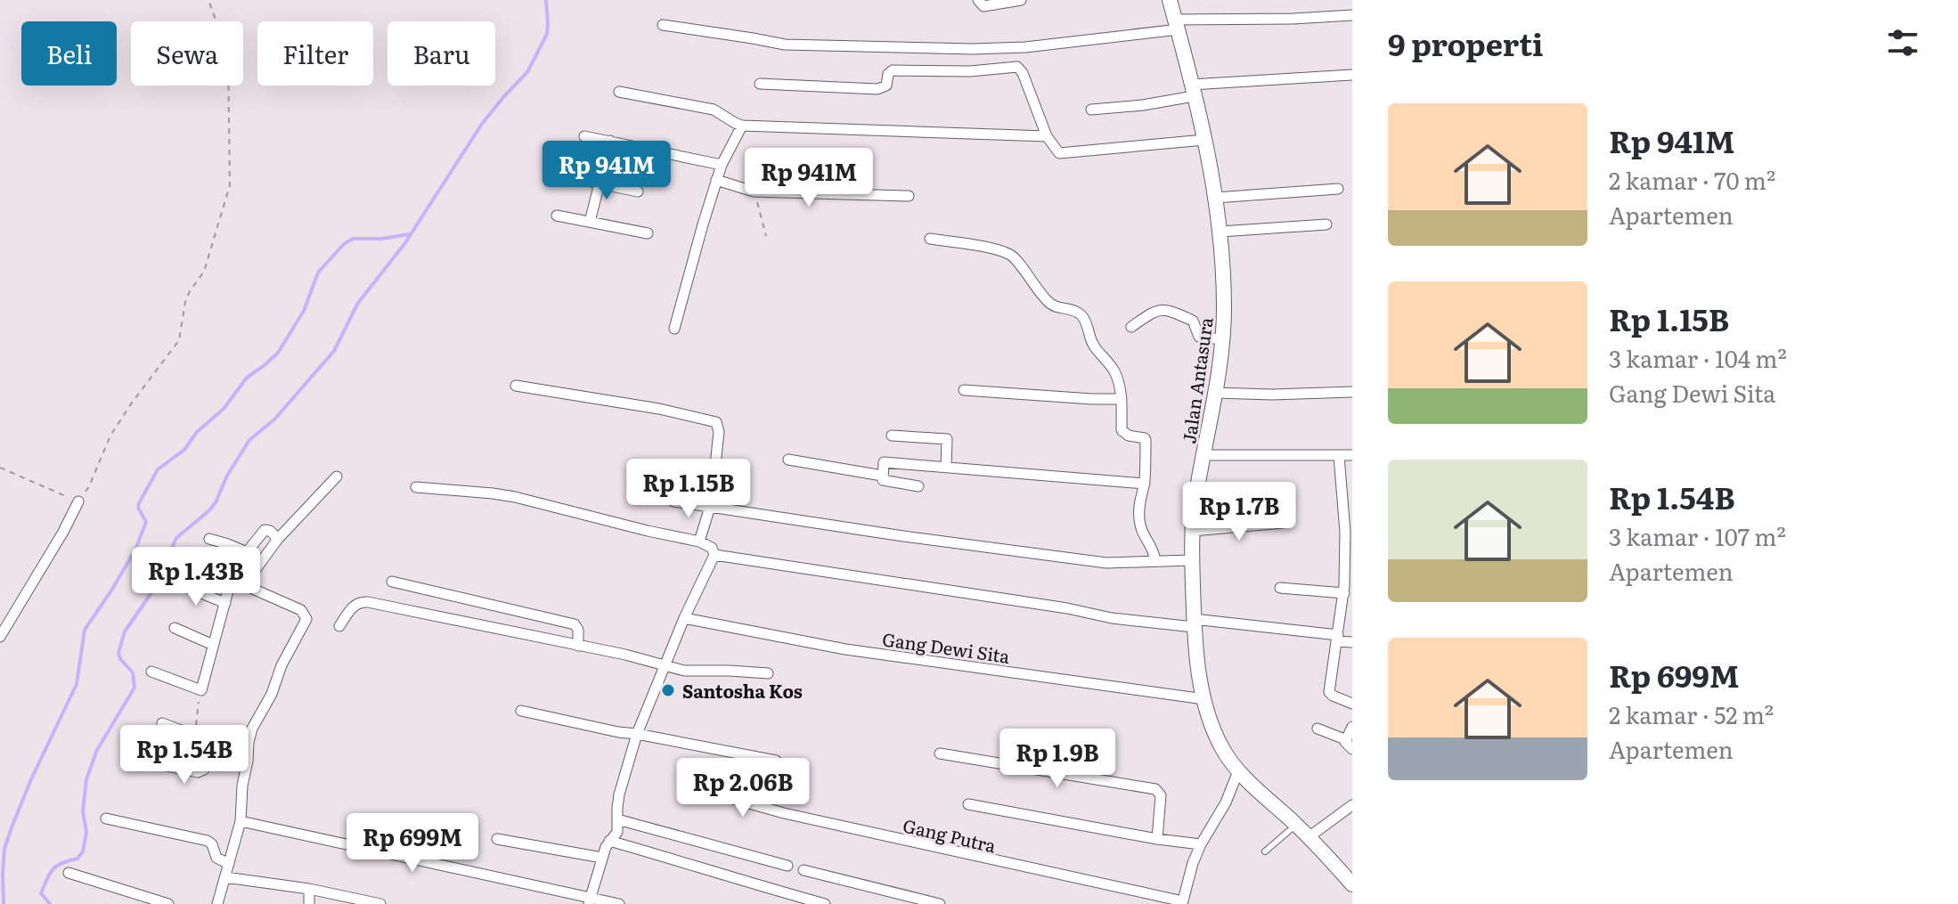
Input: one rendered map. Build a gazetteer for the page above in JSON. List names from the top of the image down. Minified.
{"streets":{"main road":["Jalan Antasura"],"street":["Gang Dewi Sita","Gang Putra"]},"crossings":[["Jalan Antasura","Gang Dewi Sita"]],"places":["Santosha Kos"],"page":{"heading":"9 properti","chip":["Beli","Sewa","Filter","Baru"],"list":[{"name":"Rp 941M","note":"2 kamar · 70 m² · Apartemen"},{"name":"Rp 1.15B","note":"3 kamar · 104 m² · Gang Dewi Sita"},{"name":"Rp 1.54B","note":"3 kamar · 107 m² · Apartemen"},{"name":"Rp 699M","note":"2 kamar · 52 m² · Apartemen"}],"price":["Rp 941M","Rp 941M","Rp 1.15B","Rp 1.7B","Rp 1.43B","Rp 1.54B","Rp 1.9B","Rp 2.06B","Rp 699M"]}}
